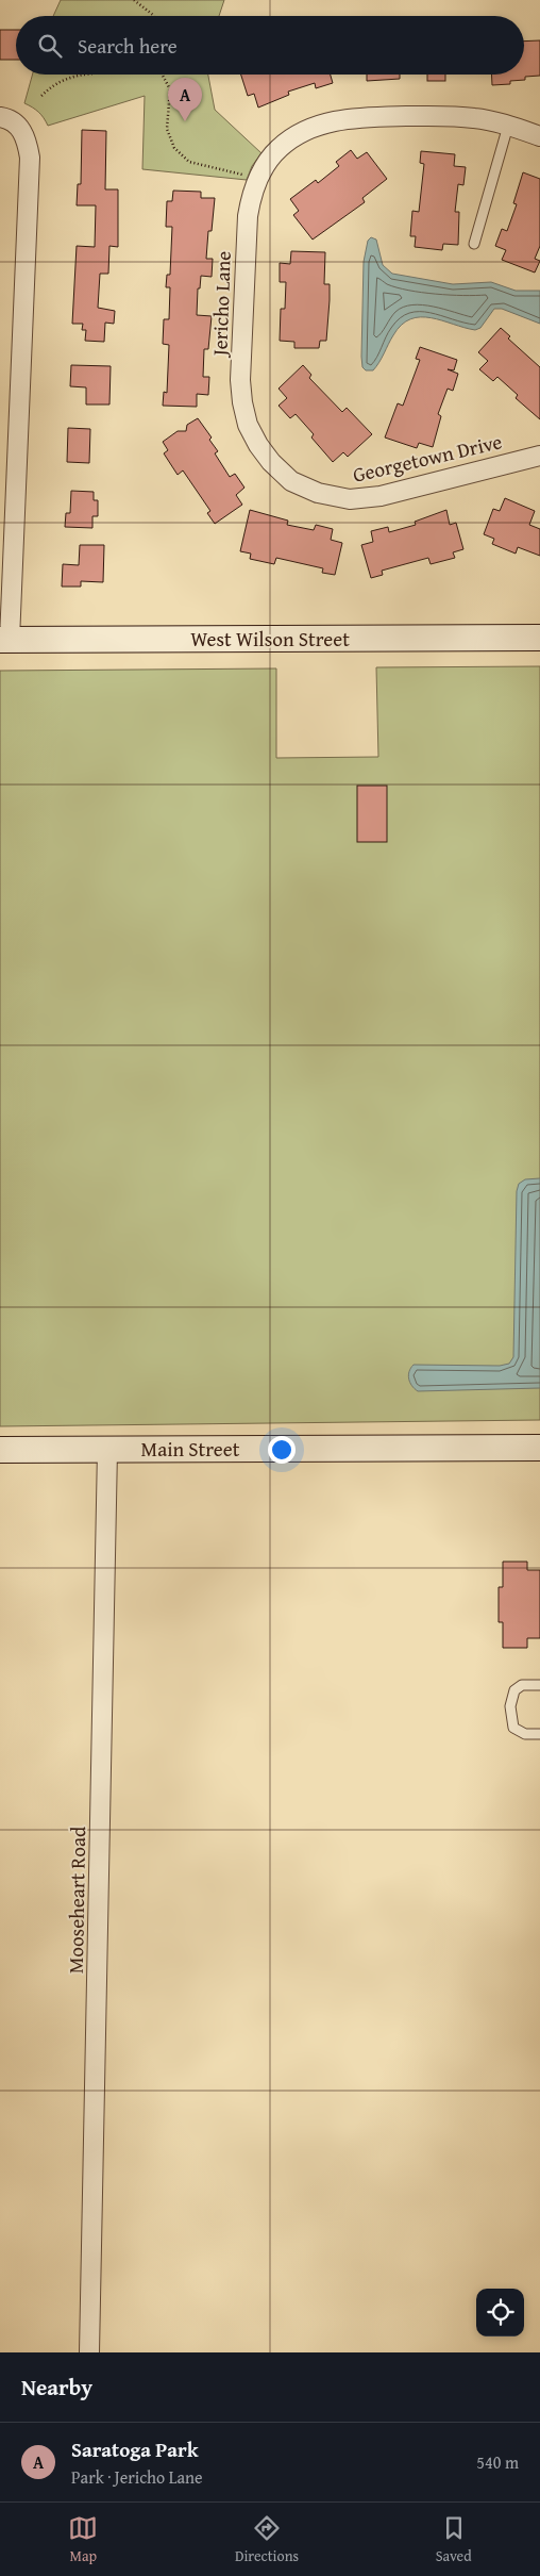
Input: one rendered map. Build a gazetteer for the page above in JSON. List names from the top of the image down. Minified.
{"streets":{"main road":["West Wilson Street","Main Street"],"street":["Jericho Lane","Georgetown Drive","Mooseheart Road"]},"crossings":[["Jericho Lane","Georgetown Drive"],["Main Street","Mooseheart Road"]],"page":{"search":"Search here","pins":"A","heading":"Nearby","list":[{"mark":"A","name":"Saratoga Park","note":"Park · Jericho Lane","value":"540 m"}],"nav":["Map","Directions","Saved"]}}
